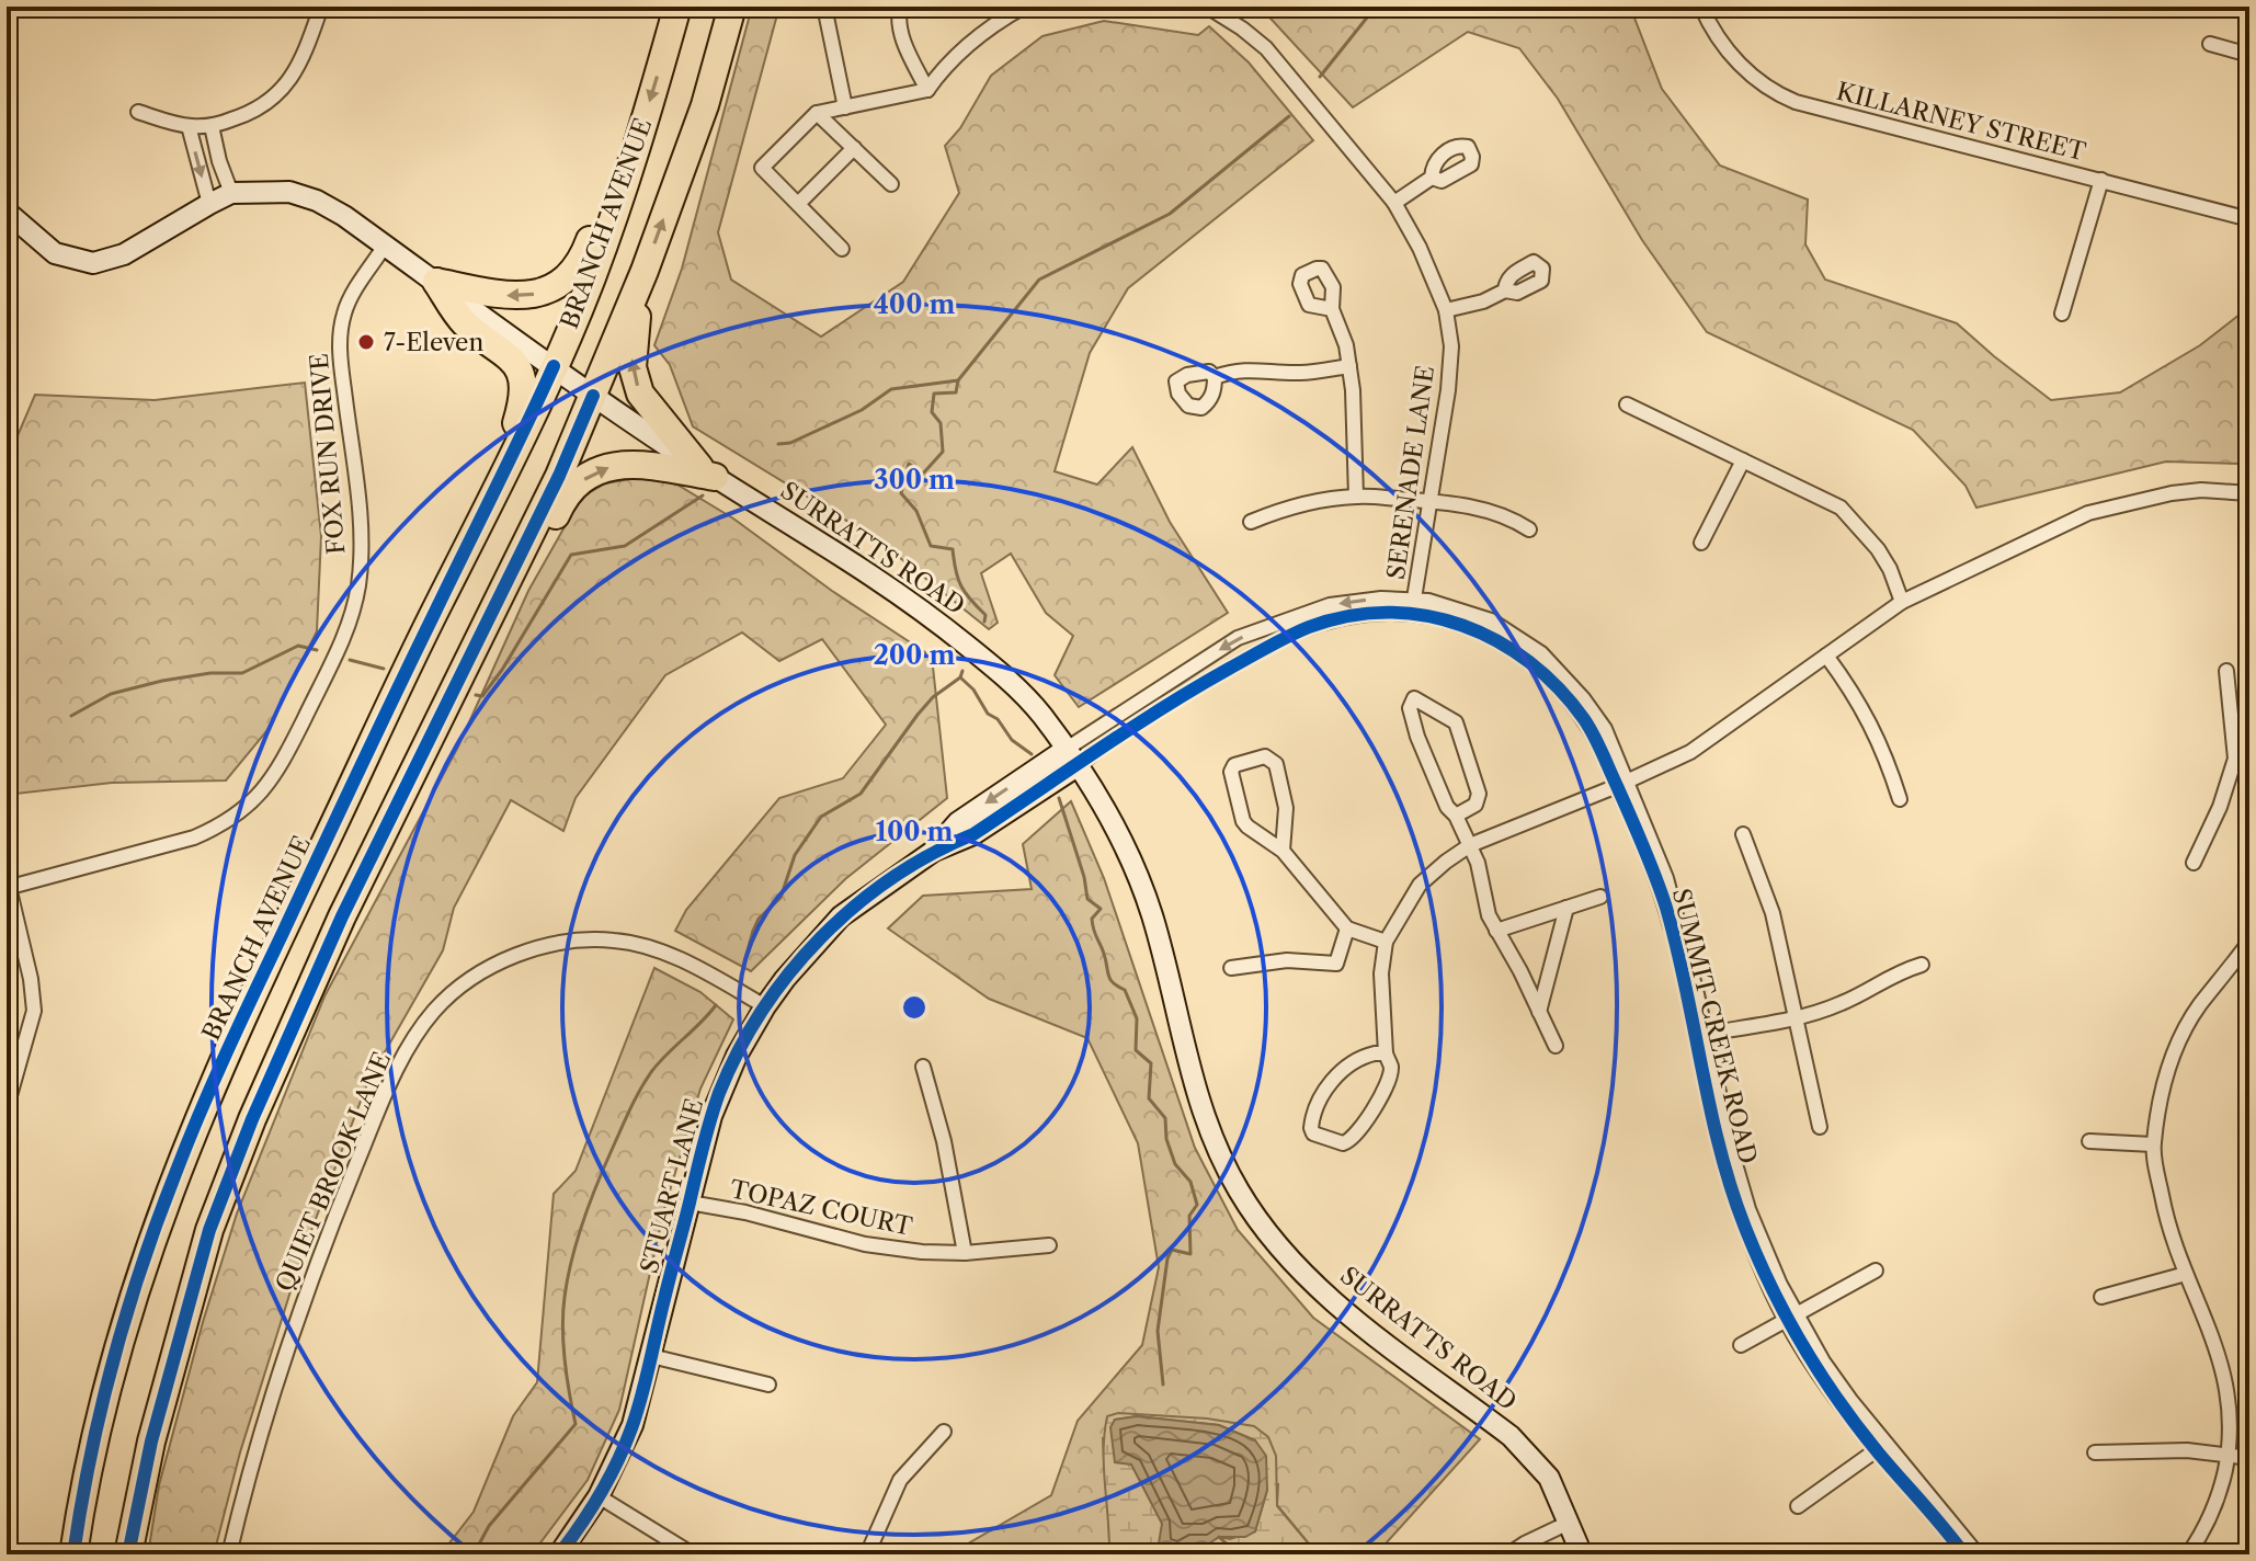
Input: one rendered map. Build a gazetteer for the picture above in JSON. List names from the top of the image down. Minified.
{"streets":{"highway":["BRANCH AVENUE"],"street":["KILLARNEY STREET","FOX RUN DRIVE","SERENADE LANE","SURRATTS ROAD","SUMMIT CREEK ROAD","QUIET BROOK LANE","STUART LANE","TOPAZ COURT"]},"crossings":[["BRANCH AVENUE","SURRATTS ROAD"],["FOX RUN DRIVE","SURRATTS ROAD"],["SERENADE LANE","SUMMIT CREEK ROAD"],["SURRATTS ROAD","SUMMIT CREEK ROAD"],["SURRATTS ROAD","STUART LANE"],["SUMMIT CREEK ROAD","STUART LANE"],["QUIET BROOK LANE","STUART LANE"],["STUART LANE","TOPAZ COURT"]],"places":["7-Eleven"],"rings":["400 m","300 m","200 m","100 m"]}
